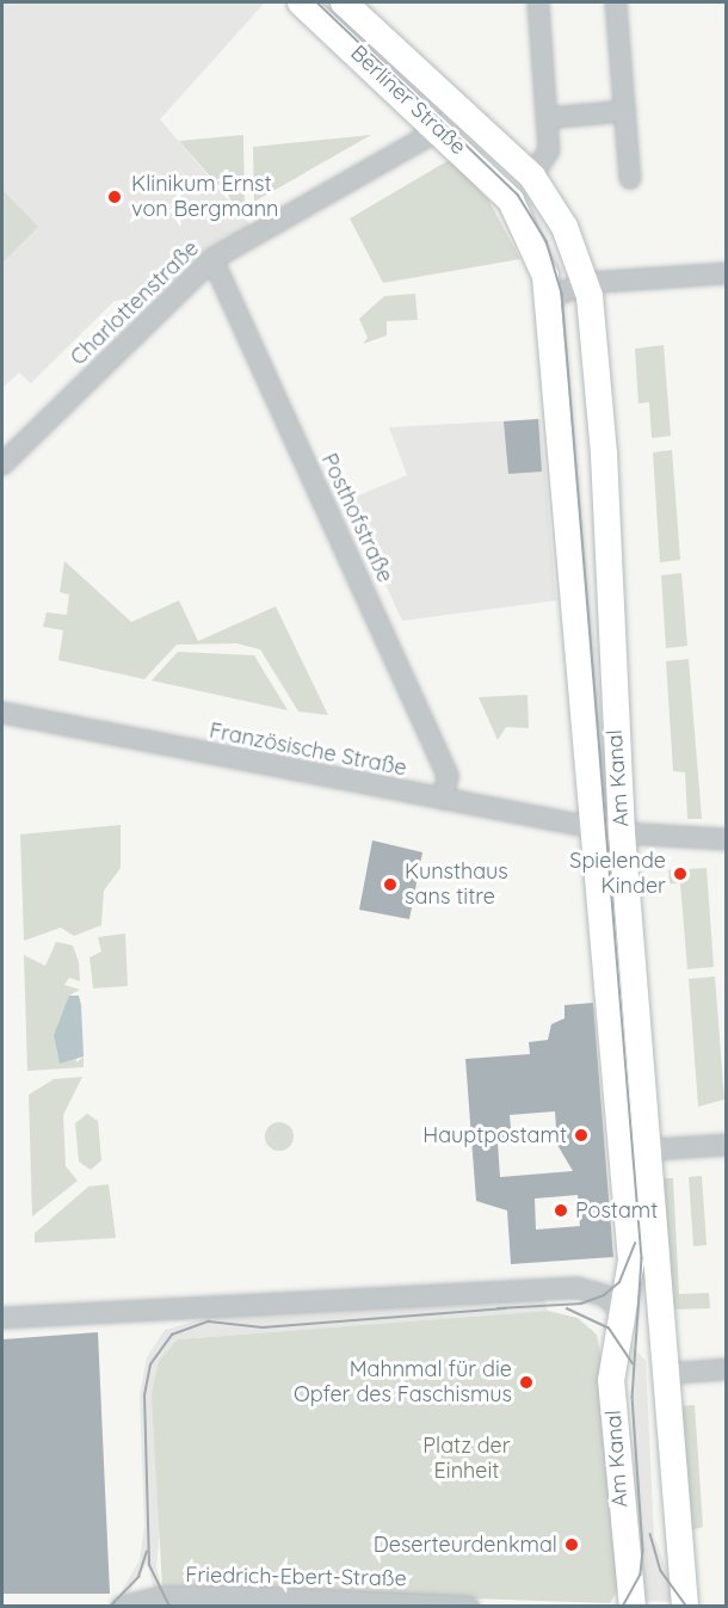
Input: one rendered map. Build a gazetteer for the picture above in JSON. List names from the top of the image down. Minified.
{"streets":{"street":["Berliner Straße","Charlottenstraße","Posthofstraße","Französische Straße","Am Kanal","Friedrich-Ebert-Straße"]},"crossings":[["Berliner Straße","Charlottenstraße"],["Berliner Straße","Am Kanal"],["Charlottenstraße","Posthofstraße"],["Posthofstraße","Französische Straße"],["Französische Straße","Am Kanal"]],"parks":["Platz der Einheit"],"places":["Klinikum Ernst von Bergmann","Spielende Kinder","Kunsthaus sans titre","Hauptpostamt","Postamt","Mahnmal für die Opfer des Faschismus","Deserteurdenkmal"]}
